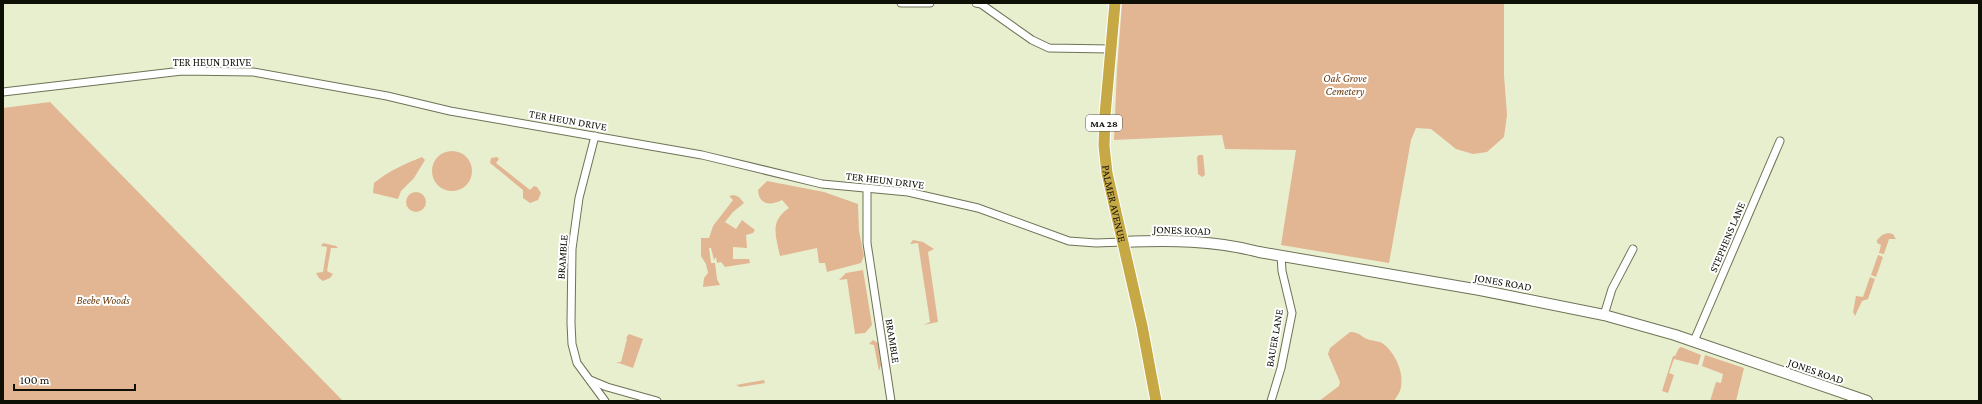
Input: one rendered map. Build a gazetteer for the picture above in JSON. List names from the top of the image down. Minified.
{"streets":{"highway":["MA 28","PALMER AVENUE"],"main road":["JONES ROAD"],"street":["TER HEUN DRIVE","STEPHENS LANE","BRAMBLE","BAUER LANE"]},"crossings":[["TER HEUN DRIVE","PALMER AVENUE"],["TER HEUN DRIVE","JONES ROAD"],["TER HEUN DRIVE","BRAMBLE"],["PALMER AVENUE","JONES ROAD"],["JONES ROAD","STEPHENS LANE"],["JONES ROAD","BAUER LANE"]],"parks":["Oak Grove Cemetery","Beebe Woods"],"scale_bar":"100 m"}
